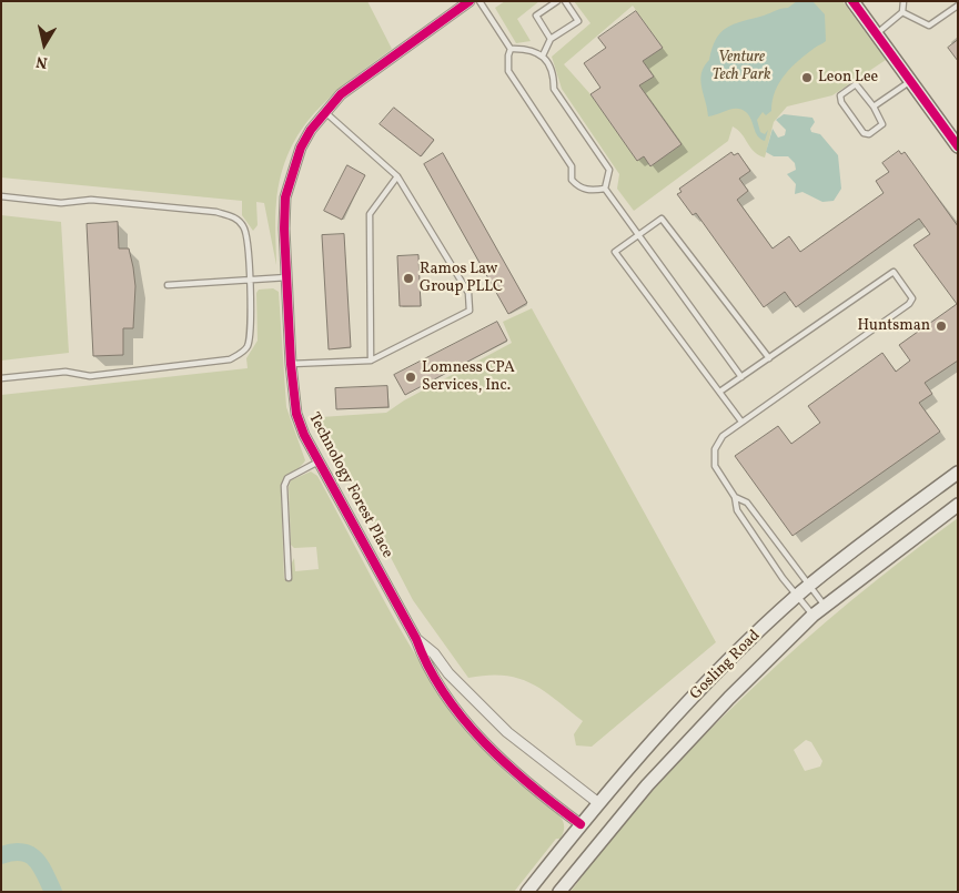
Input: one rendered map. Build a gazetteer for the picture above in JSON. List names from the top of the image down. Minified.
{"streets":{"main road":["Gosling Road"],"street":["Technology Forest Place"]},"crossings":[["Technology Forest Place","Gosling Road"]],"parks":["Venture Tech Park"],"places":["Leon Lee","Ramos Law Group PLLC","Huntsman","Lomness CPA Services, Inc."],"north":"bottom"}
